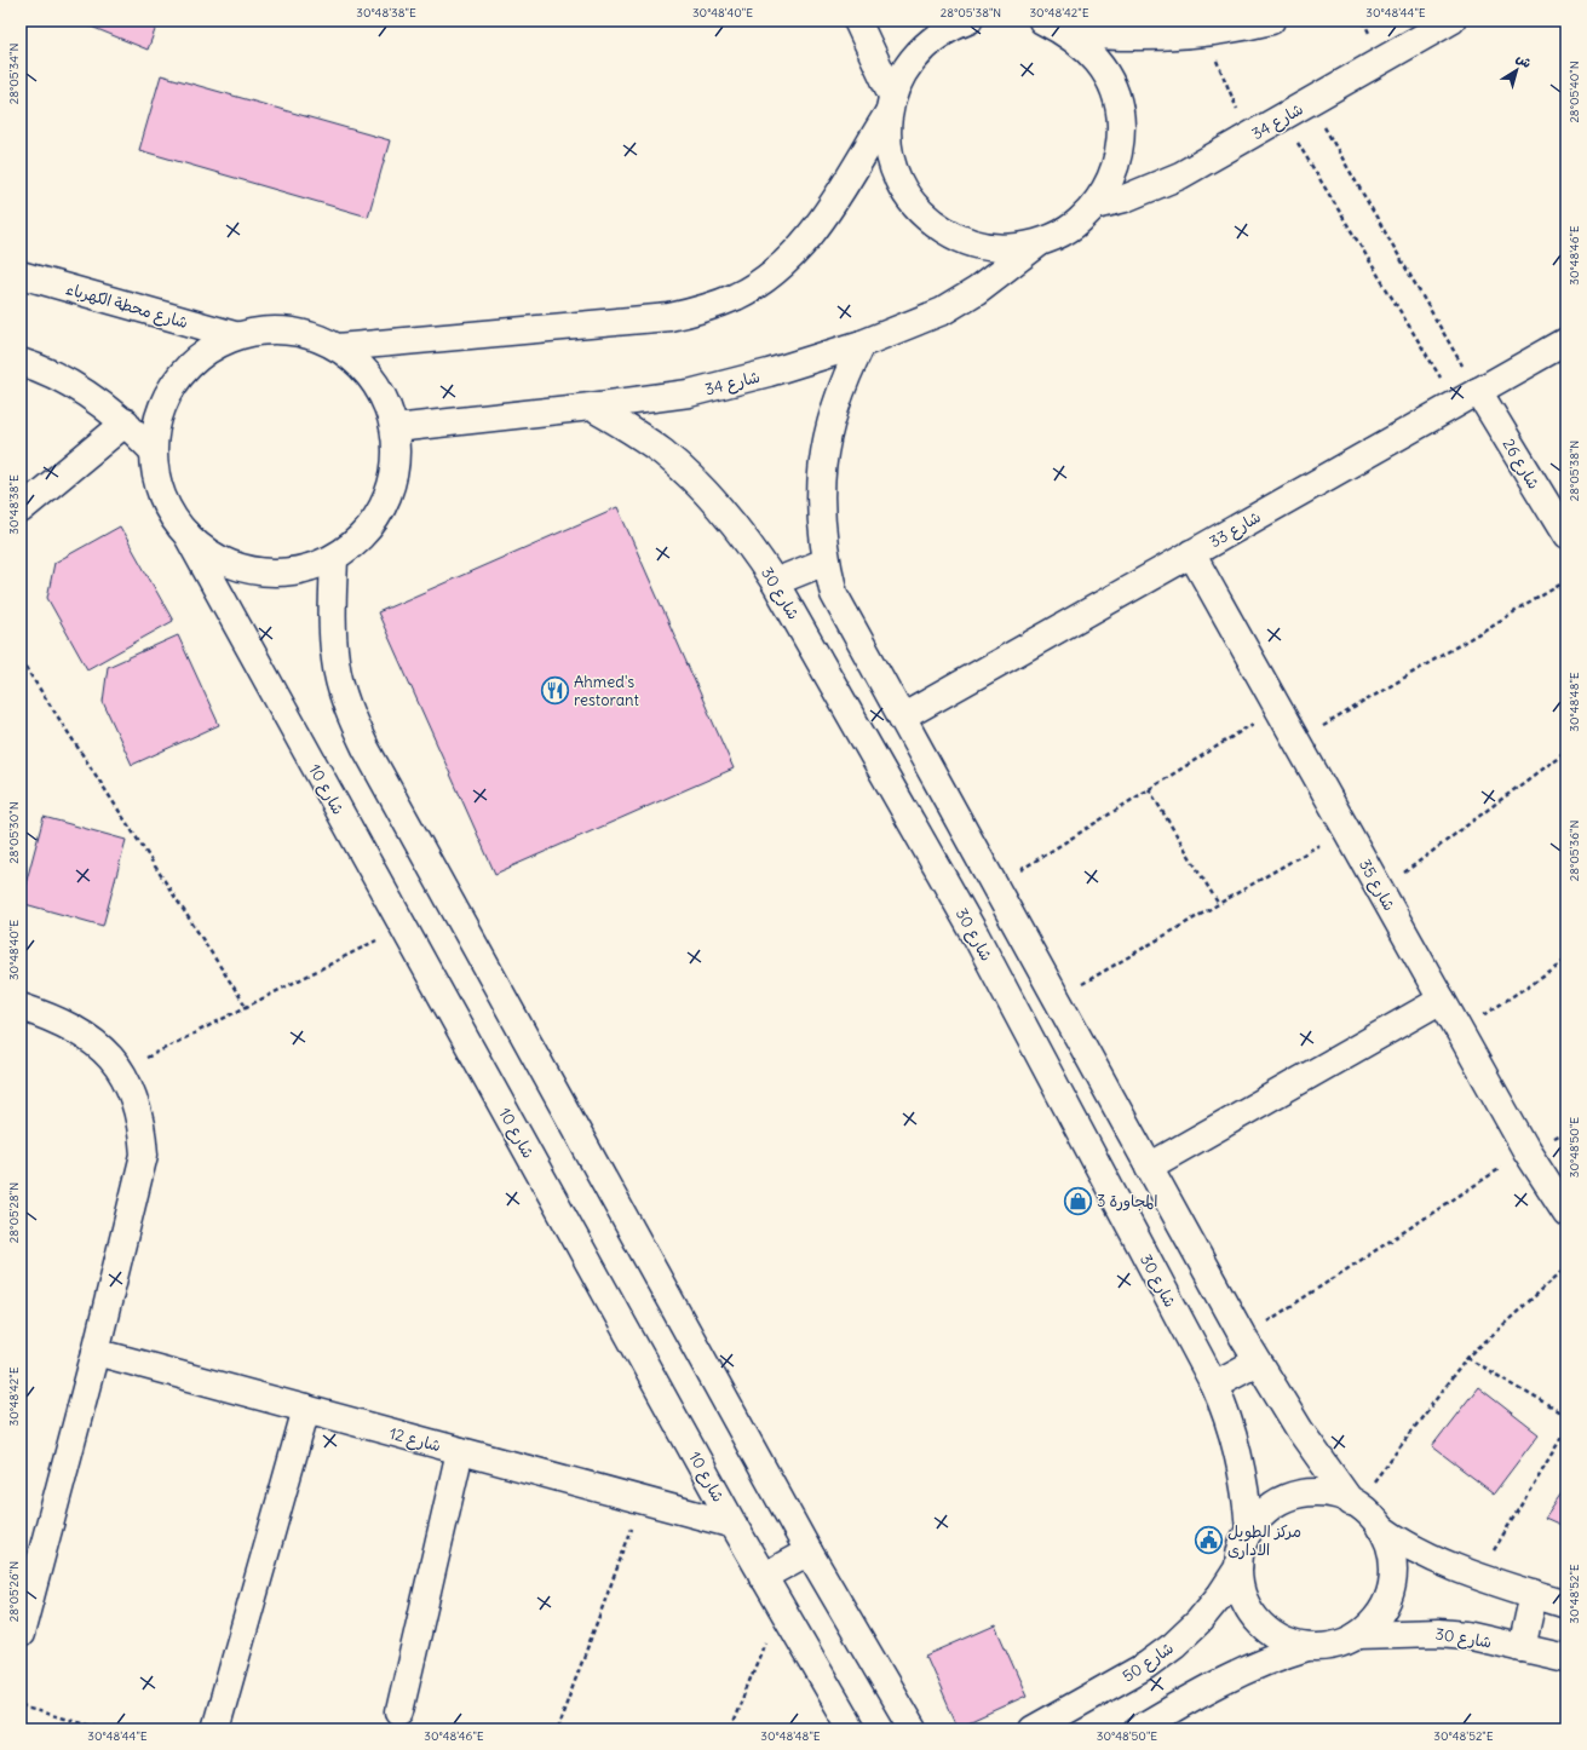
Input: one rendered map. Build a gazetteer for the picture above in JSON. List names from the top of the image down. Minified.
{"streets":{"street":["شارع 34","شارع محطة الكهرباء","شارع 26","شارع 33","شارع 30","شارع 10","شارع 35","شارع 12","شارع 50"]},"crossings":[["شارع 34","شارع 30"],["شارع 26","شارع 33"],["شارع 33","شارع 35"],["شارع 30","شارع 50"],["شارع 10","شارع 12"]],"places":{"restaurant":["Ahmed's restorant"],"shop":["المجاورة 3"],"public building":["مركز الطويل الادارى"]},"north":"top right","coordinates":["30°48'38\"E","30°48'40\"E","28°05'38\"N","30°48'42\"E","30°48'44\"E","28°05'34\"N","28°05'40\"N","30°48'46\"E","30°48'48\"E","28°05'30\"N","28°05'36\"N","30°48'50\"E","28°05'28\"N","28°05'26\"N","30°48'52\"E"]}
